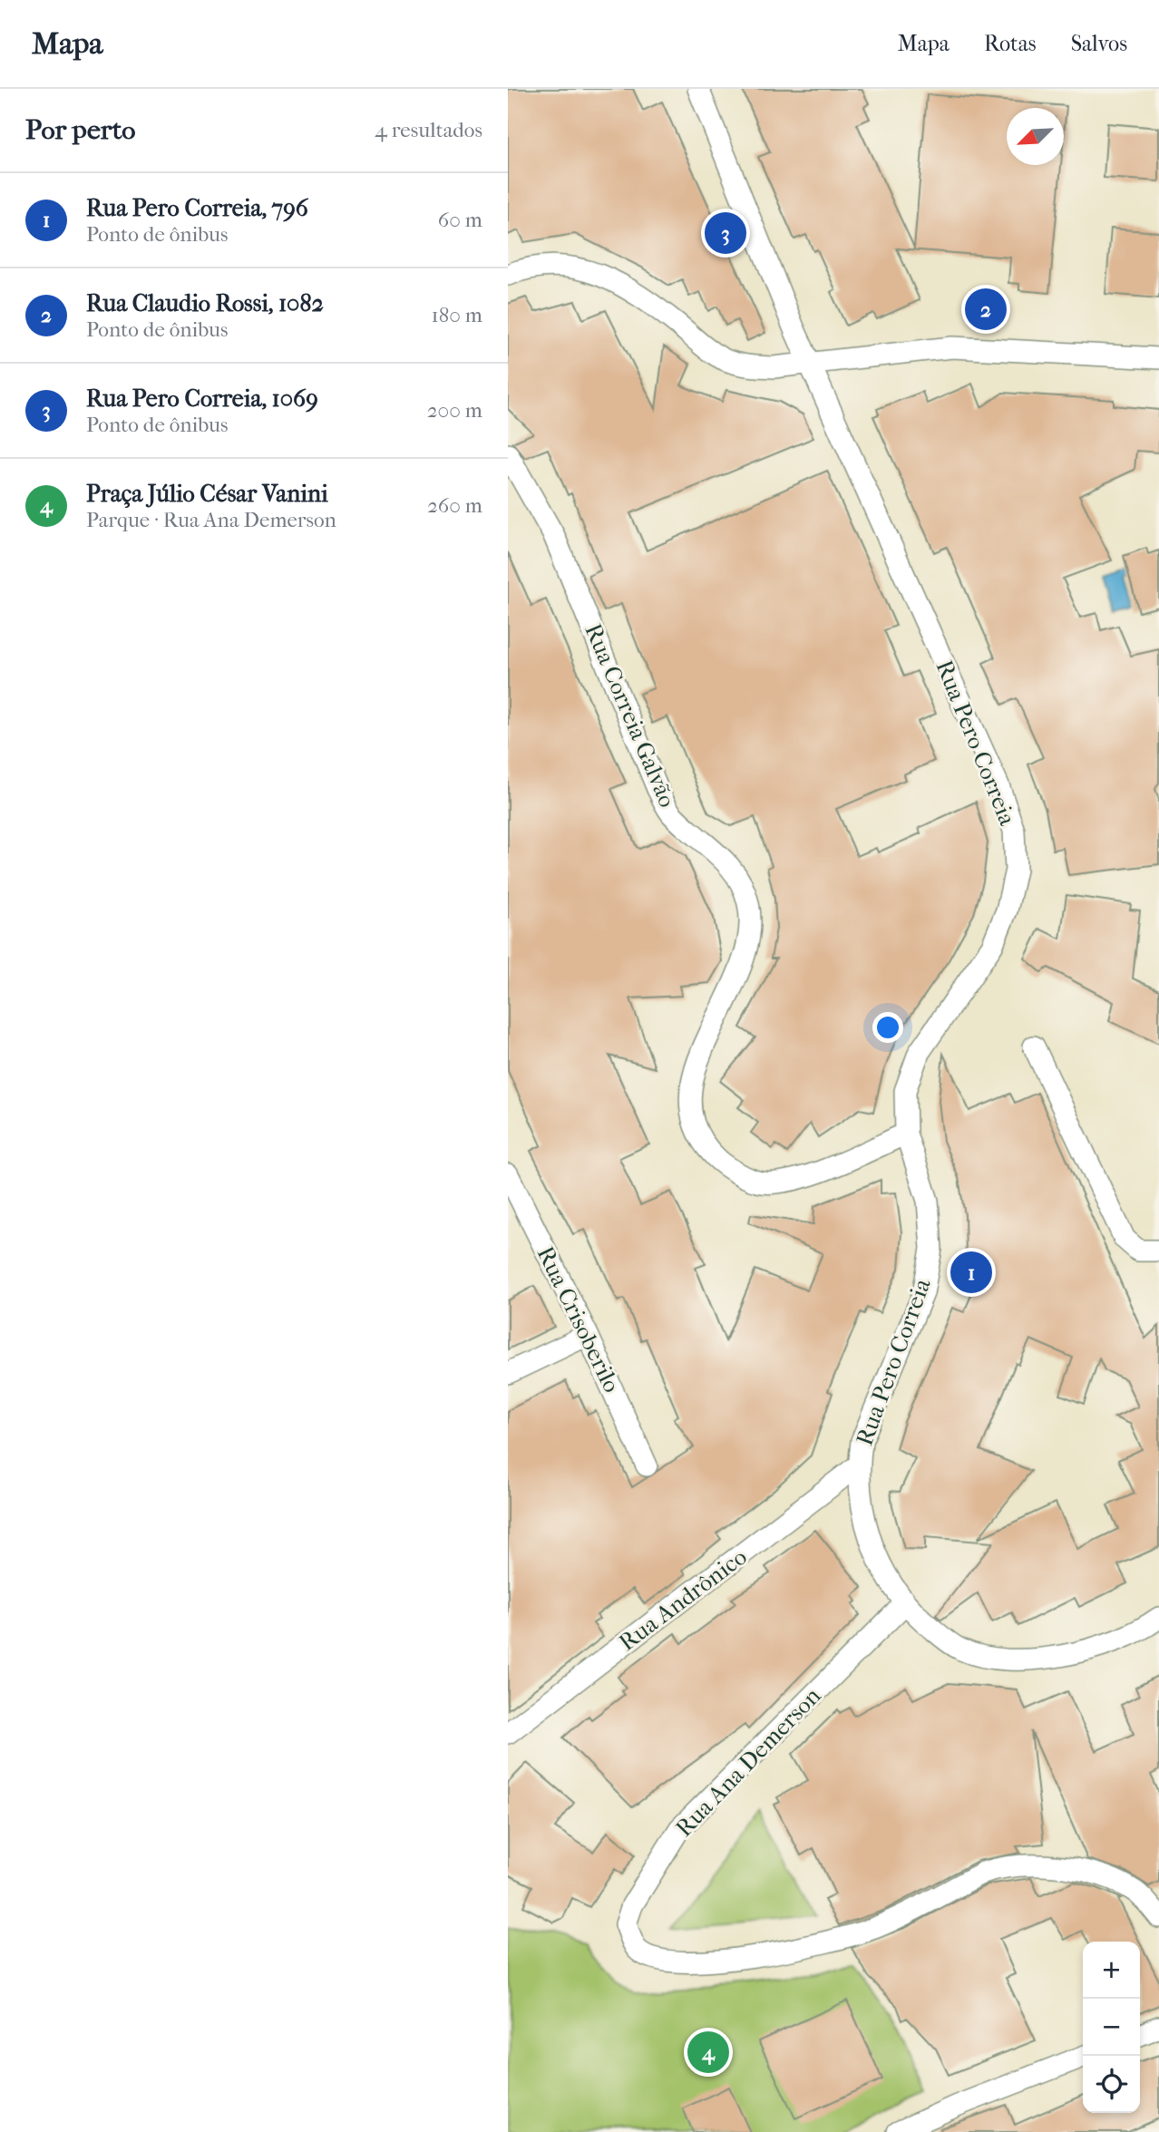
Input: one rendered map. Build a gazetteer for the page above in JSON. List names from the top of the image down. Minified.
{"streets":{"street":["Rua Correia Galvão","Rua Pero Correia","Rua Crisoberilo","Rua Andrônico","Rua Ana Demerson"]},"crossings":[["Rua Correia Galvão","Rua Pero Correia"],["Rua Pero Correia","Rua Andrônico"],["Rua Pero Correia","Rua Ana Demerson"]],"north":"bottom left","page":{"header":"Mapa","nav":["Mapa","Rotas","Salvos"],"heading":["Por perto","4 resultados"],"list":[{"mark":"1","name":"Rua Pero Correia, 796","note":"Ponto de ônibus","value":"60 m"},{"mark":"2","name":"Rua Claudio Rossi, 1082","note":"Ponto de ônibus","value":"180 m"},{"mark":"3","name":"Rua Pero Correia, 1069","note":"Ponto de ônibus","value":"200 m"},{"mark":"4","name":"Praça Júlio César Vanini","note":"Parque · Rua Ana Demerson","value":"260 m"}],"pins":["3","2","1","4"],"map_buttons":["+","−"]}}
